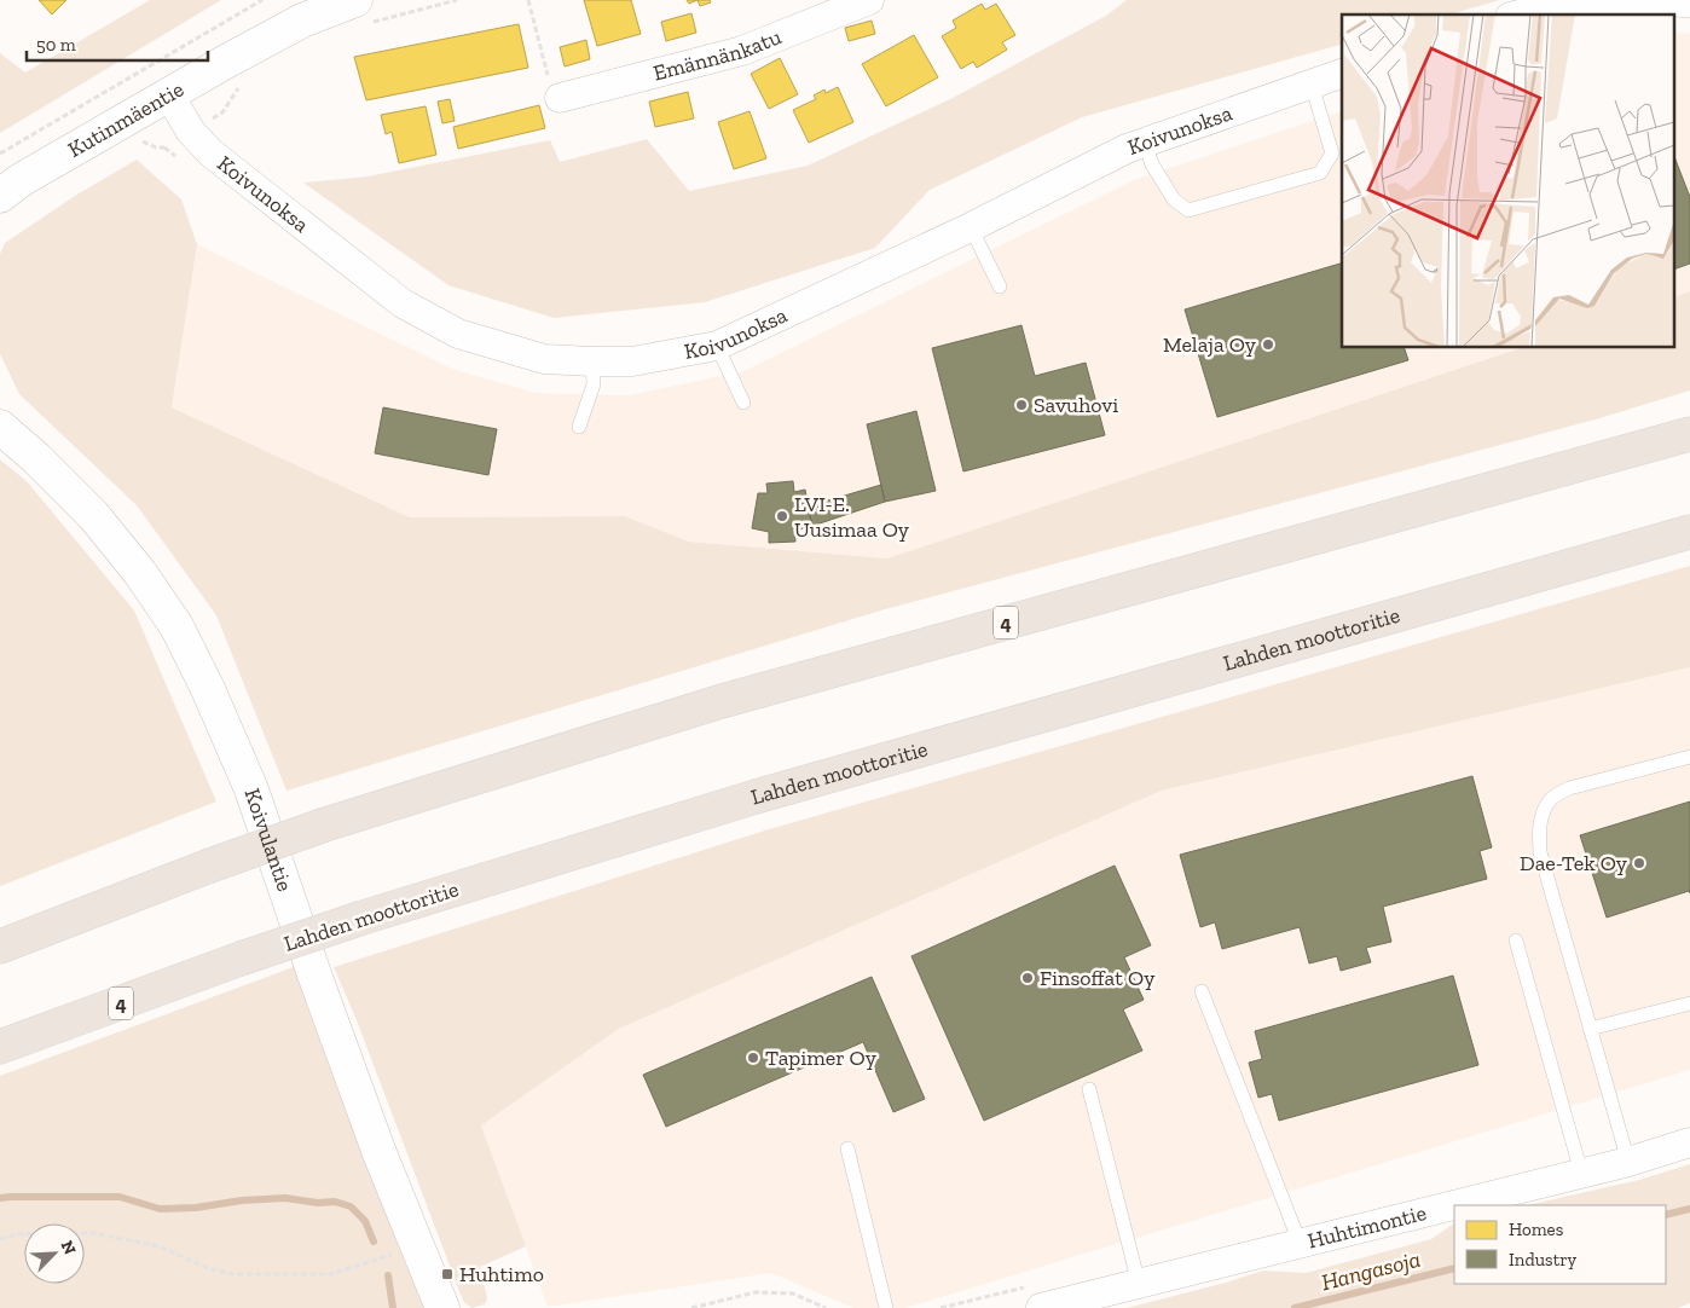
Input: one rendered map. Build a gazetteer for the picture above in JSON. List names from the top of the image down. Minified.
{"streets":{"highway":["4","Lahden moottoritie"],"street":["Emännänkatu","Kutinmäentie","Koivunoksa","Koivulantie","Huhtimontie"]},"crossings":[["Kutinmäentie","Koivunoksa"]],"water":["Hangasoja"],"places":{"other":["Melaja Oy","Savuhovi","LVI-E. Uusimaa Oy","Dae-Tek Oy","Finsoffat Oy","Tapimer Oy"],"transit":["Huhtimo"]},"legend":["Homes","Industry"],"scale_bar":"50 m","north":"top right"}
